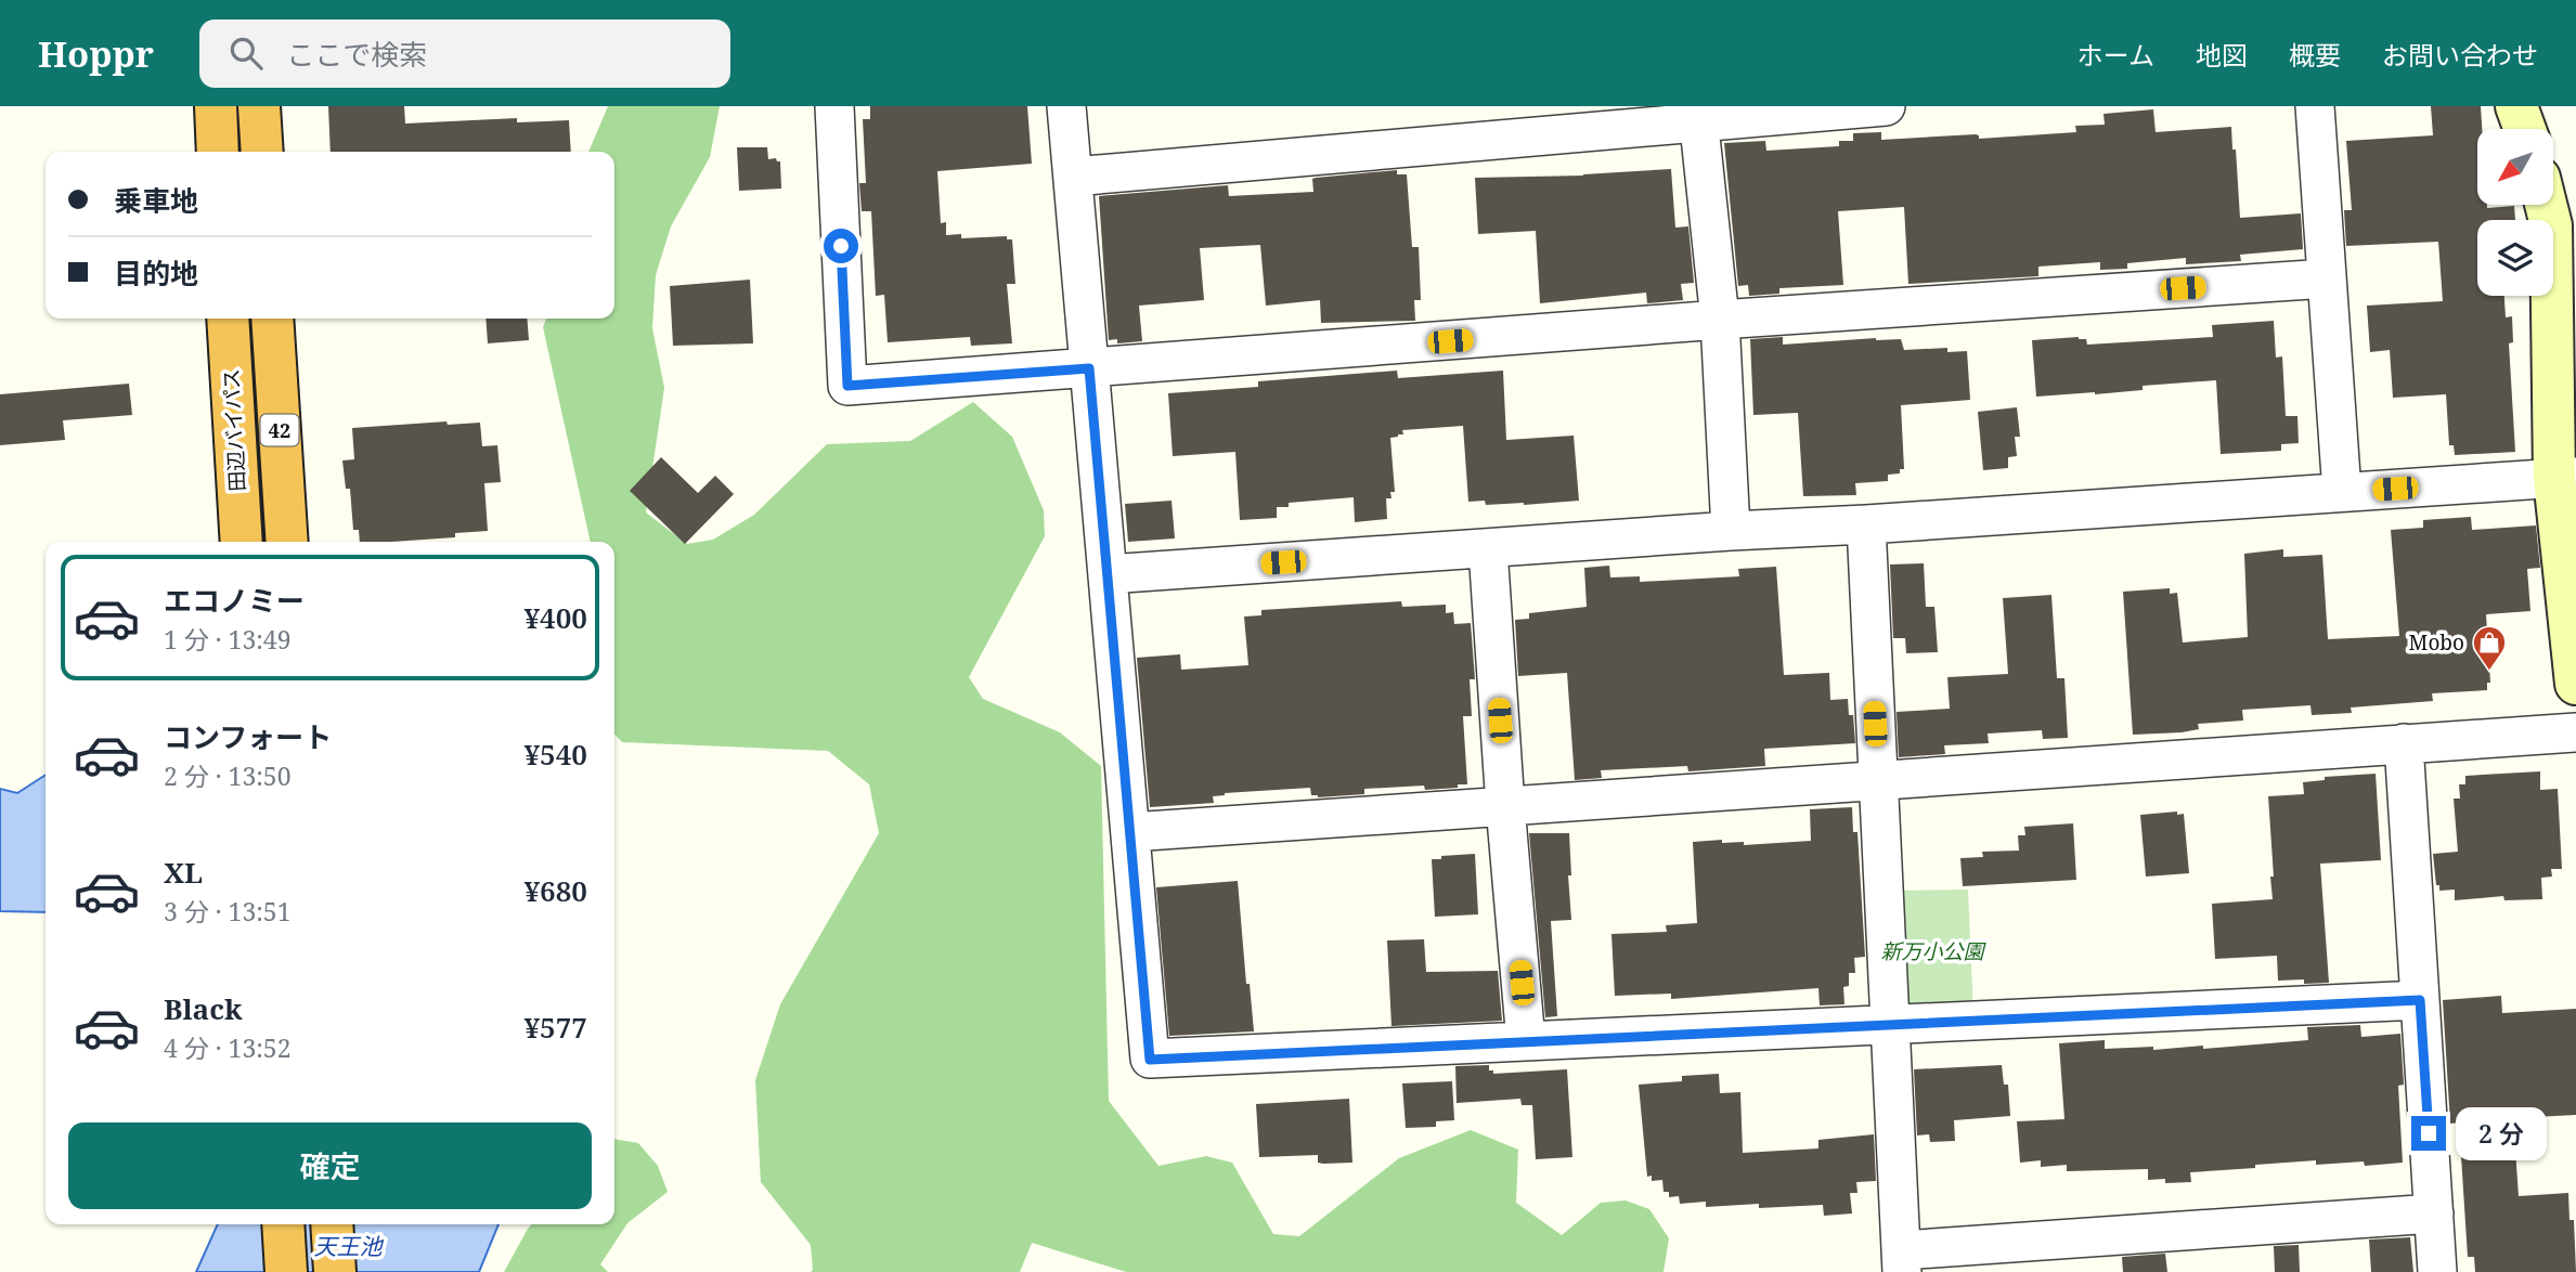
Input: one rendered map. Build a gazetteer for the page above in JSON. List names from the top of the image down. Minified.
{"streets":{"highway":["田辺バイパス","42"]},"water":["天王池"],"parks":["新万小公園"],"places":{"shop":["Mobo"]},"north":"bottom left","page":{"header":"Hoppr","search":"ここで検索","nav":["ホーム","地図","概要","お問い合わせ"],"banner":["乗車地","目的地"],"list":[{"name":"エコノミー","note":"1 分 · 13:49","value":"¥400"},{"name":"コンフォート","note":"2 分 · 13:50","value":"¥540"},{"name":"XL","note":"3 分 · 13:51","value":"¥680"},{"name":"Black","note":"4 分 · 13:52","value":"¥577"}],"bubble":"2 分","buttons":"確定"}}
